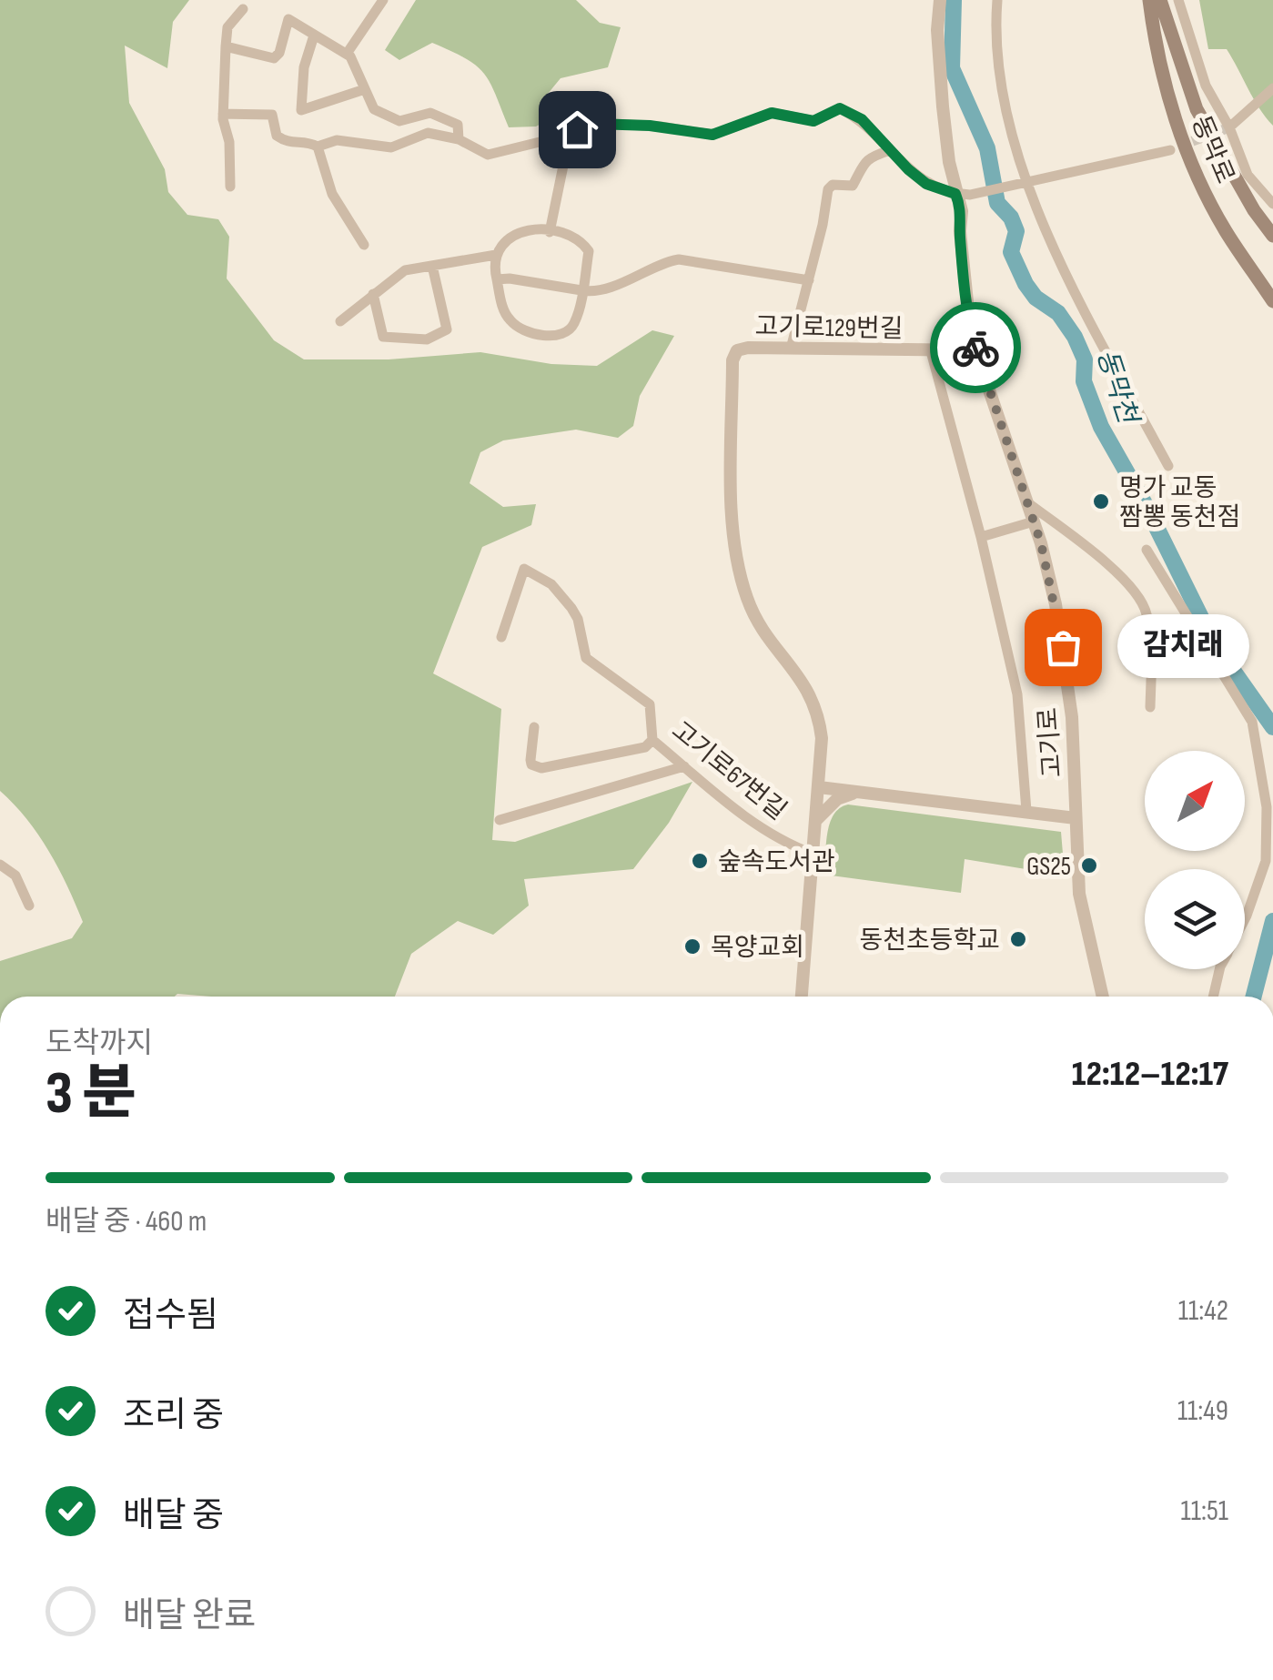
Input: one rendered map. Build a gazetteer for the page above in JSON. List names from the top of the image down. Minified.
{"streets":{"main road":["동막로"],"street":["고기로129번길","고기로","고기로67번길"]},"crossings":[["고기로129번길","고기로"]],"water":["동막천"],"places":["명가 교동 짬뽕 동천점","감치래","숲속도서관","GS25","동천초등학교","목양교회"],"north":"top right","page":{"bubble":"감치래","heading":["3 분","도착까지","12:12–12:17"],"bar":"배달 중 · 460 m","list":[["접수됨","11:42"],["조리 중","11:49"],["배달 중","11:51"],"배달 완료"]}}
